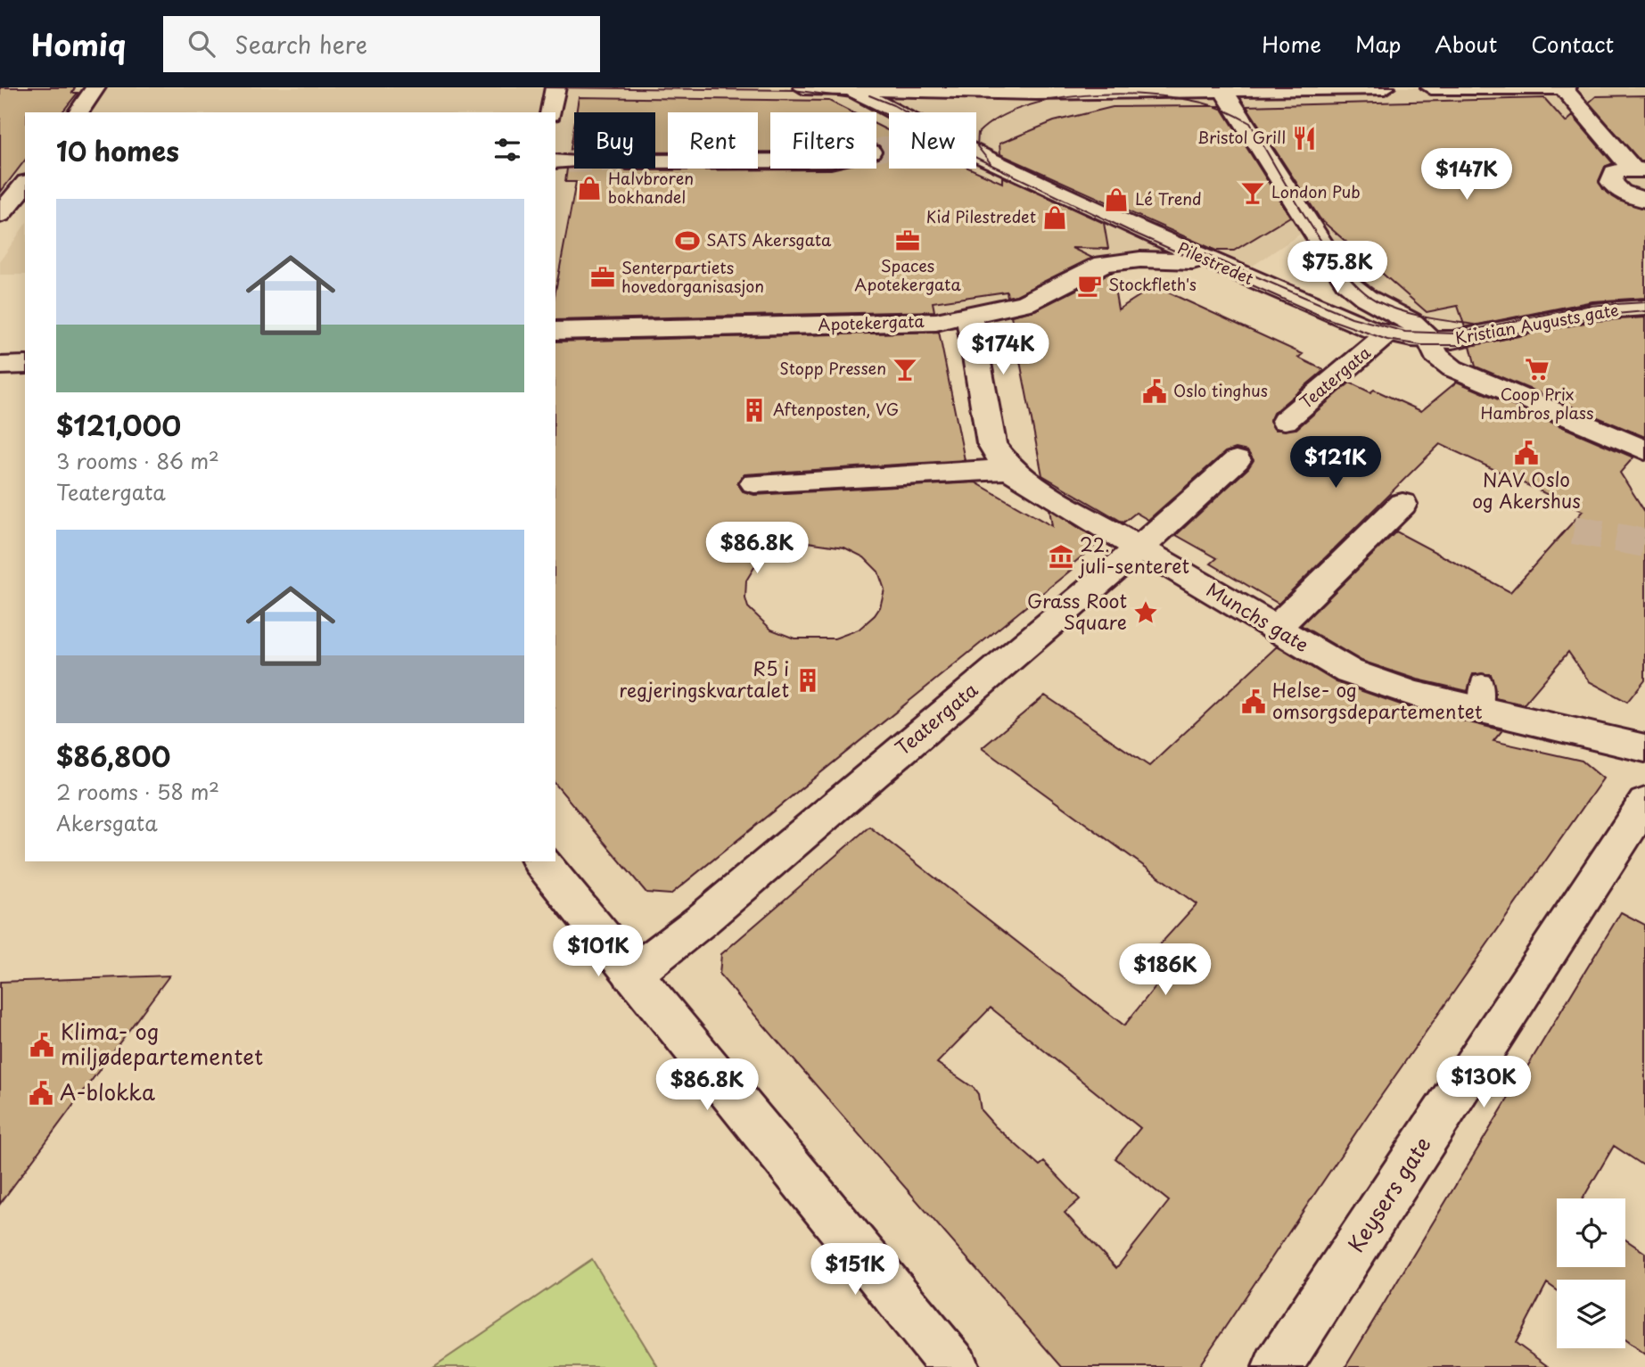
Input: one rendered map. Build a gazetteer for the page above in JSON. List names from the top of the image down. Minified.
{"streets":{"street":["Pilestredet","Apotekergata","Kristian Augusts gate","Teatergata","Munchs gate","Keysers gate"]},"crossings":[["Pilestredet","Apotekergata"],["Pilestredet","Kristian Augusts gate"],["Pilestredet","Teatergata"],["Apotekergata","Munchs gate"],["Teatergata","Munchs gate"]],"places":{"restaurant":["Bristol Grill"],"shop":["Halvbroren bokhandel","Lé Trend","Kid Pilestredet"],"bar":["London Pub","Stopp Pressen"],"sports":["SATS Akersgata"],"office":["Spaces Apotekergata","Senterpartiets hovedorganisasjon"],"cafe":["Stockfleth's"],"supermarket":["Coop Prix Hambros plass"],"public building":["Oslo tinghus","NAV Oslo og Akershus","Helse- og omsorgsdepartementet","Klima- og miljødepartementet","A-blokka"],"building":["Aftenposten, VG","R5 i regjeringskvartalet"],"museum":["22. juli-senteret"],"place":["Grass Root Square"]},"page":{"header":"Homiq","search":"Search here","nav":["Home","Map","About","Contact"],"chip":["Buy","Rent","Filters","New"],"heading":"10 homes","price":["$147K","$75.8K","$174K","$121K","$86.8K","$101K","$186K","$130K","$86.8K","$151K"],"list":[{"name":"$121,000","note":"3 rooms · 86 m² · Teatergata"},{"name":"$86,800","note":"2 rooms · 58 m² · Akersgata"}]}}
